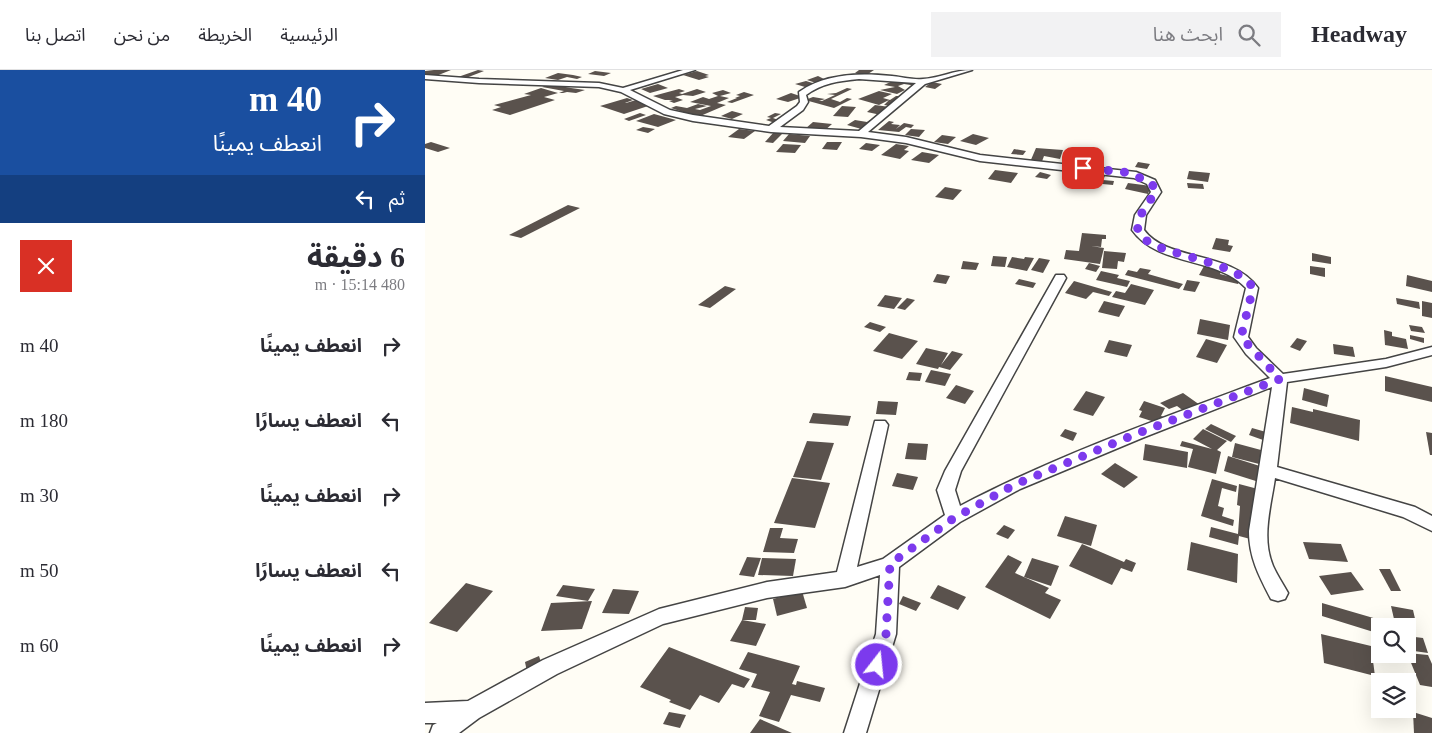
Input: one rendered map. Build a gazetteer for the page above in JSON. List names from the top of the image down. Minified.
{"page":{"header":"Headway","search":"ابحث هنا","nav":["الرئيسية","الخريطة","من نحن","اتصل بنا"],"turn":["40 m","انعطف يمينًا"],"then":"ثم","heading":["6 دقيقة","480 m · 15:14"],"list":[{"name":"انعطف يمينًا","value":"40 m"},{"name":"انعطف يسارًا","value":"180 m"},{"name":"انعطف يمينًا","value":"30 m"},{"name":"انعطف يسارًا","value":"50 m"},{"name":"انعطف يمينًا","value":"60 m"}]}}
